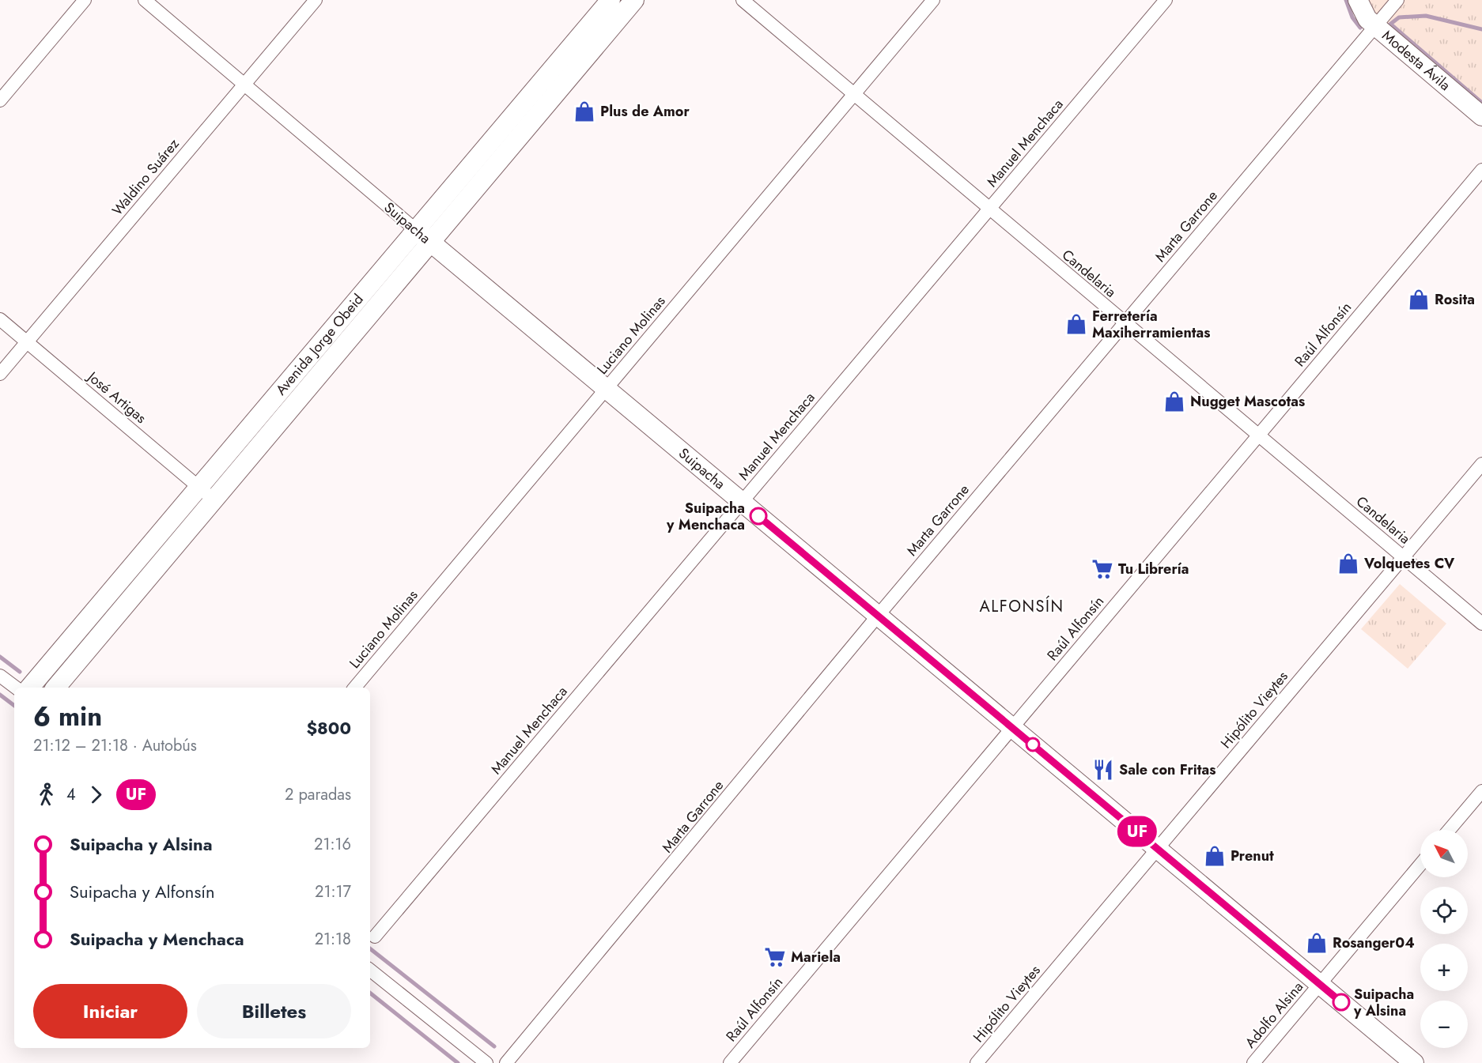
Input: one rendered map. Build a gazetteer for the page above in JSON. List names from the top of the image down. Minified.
{"streets":{"main road":["Modesta Ávila","Suipacha","Avenida Jorge Obeid"],"street":["Manuel Menchaca","Waldino Suárez","Marta Garrone","Candelaria","Raúl Alfonsín","Luciano Molinas","José Artigas","Hipólito Vieytes","Adolfo Alsina"]},"crossings":[["Modesta Ávila","Marta Garrone"],["Manuel Menchaca","Suipacha"],["Manuel Menchaca","Candelaria"],["Waldino Suárez","Suipacha"],["Waldino Suárez","José Artigas"],["Suipacha","Marta Garrone"],["Suipacha","Raúl Alfonsín"],["Suipacha","Luciano Molinas"],["Suipacha","Avenida Jorge Obeid"],["Suipacha","Hipólito Vieytes"],["Suipacha","Adolfo Alsina"],["Marta Garrone","Candelaria"],["Candelaria","Raúl Alfonsín"],["Candelaria","Luciano Molinas"],["Candelaria","Hipólito Vieytes"],["Avenida Jorge Obeid","José Artigas"]],"districts":["ALFONSÍN"],"places":{"shop":["Plus de Amor","Rosita","Ferretería Maxiherramientas","Nugget Mascotas","Volquetes CV","Prenut","Rosanger04"],"other":["Suipacha y Menchaca","Suipacha y Alsina"],"supermarket":["Tu Librería","Mariela"],"restaurant":["Sale con Fritas"]},"lines":["bus line UF"],"north":"top left","page":{"on_map":"UF","heading":["6 min","21:12 – 21:18 · Autobús","$800"],"legs":["4","UF","2 paradas"],"list":[{"name":"Suipacha y Alsina","value":"21:16"},{"name":"Suipacha y Alfonsín","value":"21:17"},{"name":"Suipacha y Menchaca","value":"21:18"}],"map_buttons":["+","−"],"buttons":["Iniciar","Billetes"]}}
